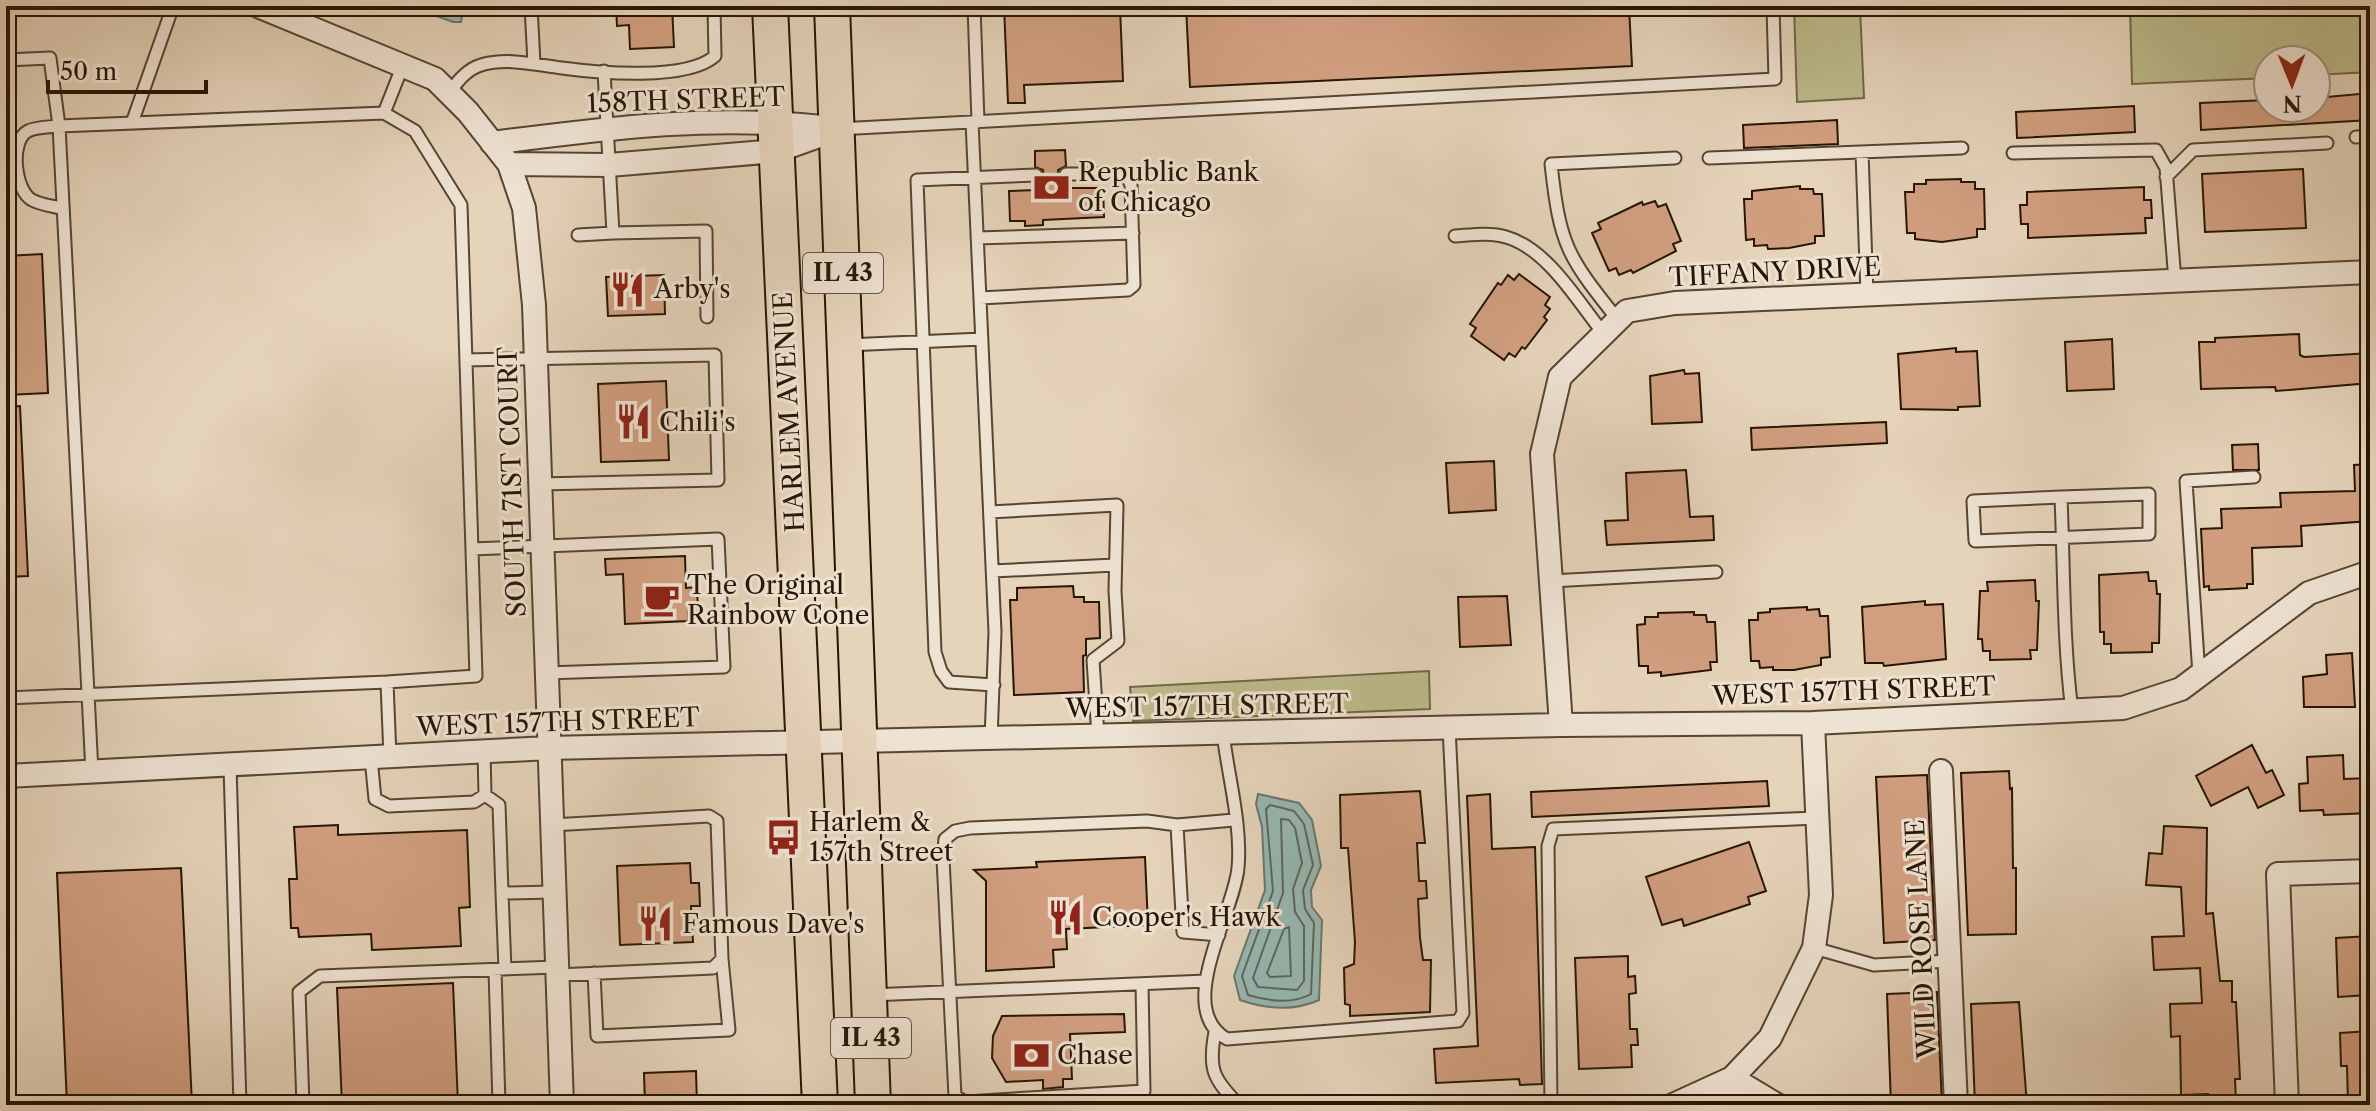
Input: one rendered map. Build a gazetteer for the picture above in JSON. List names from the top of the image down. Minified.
{"streets":{"main road":["IL 43","HARLEM AVENUE"],"street":["158TH STREET","TIFFANY DRIVE","SOUTH 71ST COURT","WEST 157TH STREET","WILD ROSE LANE"]},"crossings":[["158TH STREET","IL 43"],["158TH STREET","HARLEM AVENUE"],["158TH STREET","SOUTH 71ST COURT"],["TIFFANY DRIVE","WEST 157TH STREET"],["IL 43","WEST 157TH STREET"],["HARLEM AVENUE","WEST 157TH STREET"],["SOUTH 71ST COURT","WEST 157TH STREET"]],"places":{"bank":["Republic Bank of Chicago","Chase"],"restaurant":["Arby's","Chili's","Cooper's Hawk","Famous Dave's"],"cafe":["The Original Rainbow Cone"],"bus stop":["Harlem & 157th Street"]},"scale_bar":"50 m","north":"bottom"}
